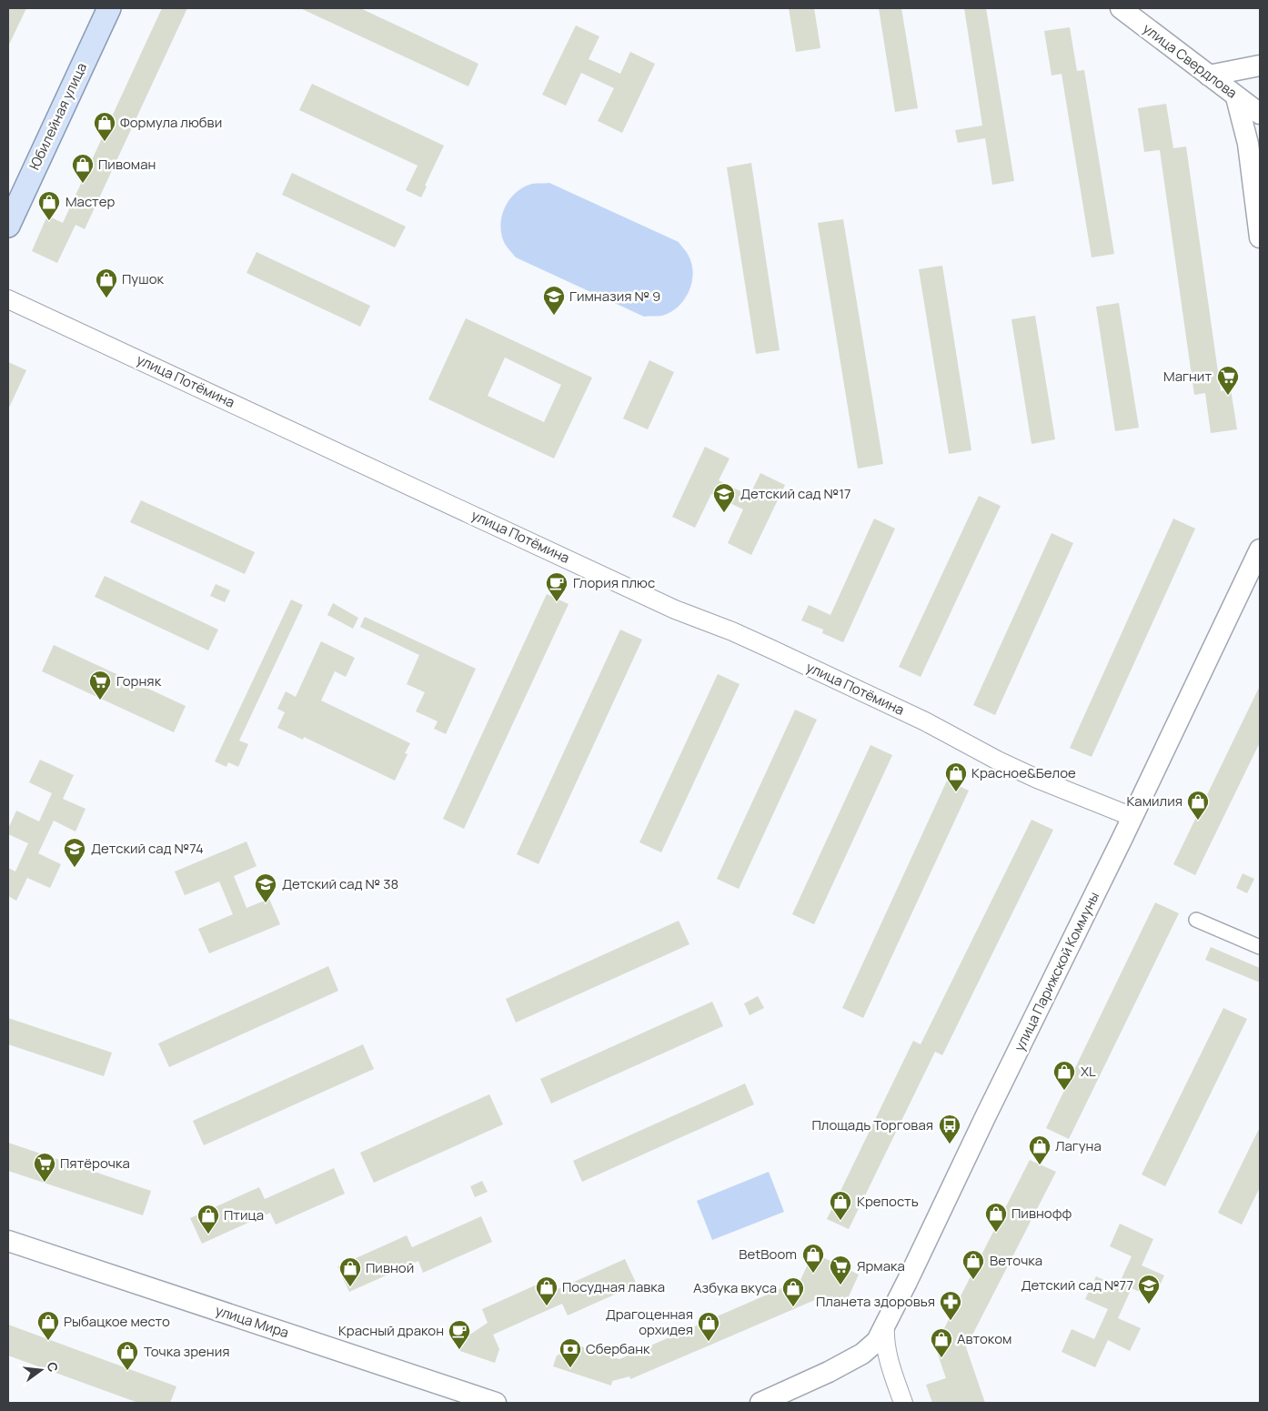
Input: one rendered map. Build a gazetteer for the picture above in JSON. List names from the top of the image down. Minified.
{"streets":{"main road":["улица Свердлова","Юбилейная улица","улица Парижской Коммуны","улица Мира"],"street":["улица Потёмина"]},"crossings":[["улица Потёмина","улица Парижской Коммуны"]],"places":{"shop":["Формула любви","Пивоман","Мастер","Пушок","Красное&Белое","Камилия","XL","Лагуна","Крепость","Пивнофф","Птица","BetBoom","Веточка","Пивной","Посудная лавка","Азбука вкуса","Рыбацкое место","Драгоценная орхидея","Автоком","Точка зрения"],"school or university":["Гимназия № 9","Детский сад №17","Детский сад №74","Детский сад № 38","Детский сад №77"],"supermarket":["Магнит","Горняк","Пятёрочка","Ярмака"],"cafe":["Глория плюс","Красный дракон"],"bus stop":["Площадь Торговая"],"pharmacy":["Планета здоровья"],"bank":["Сбербанк"]},"north":"right"}
